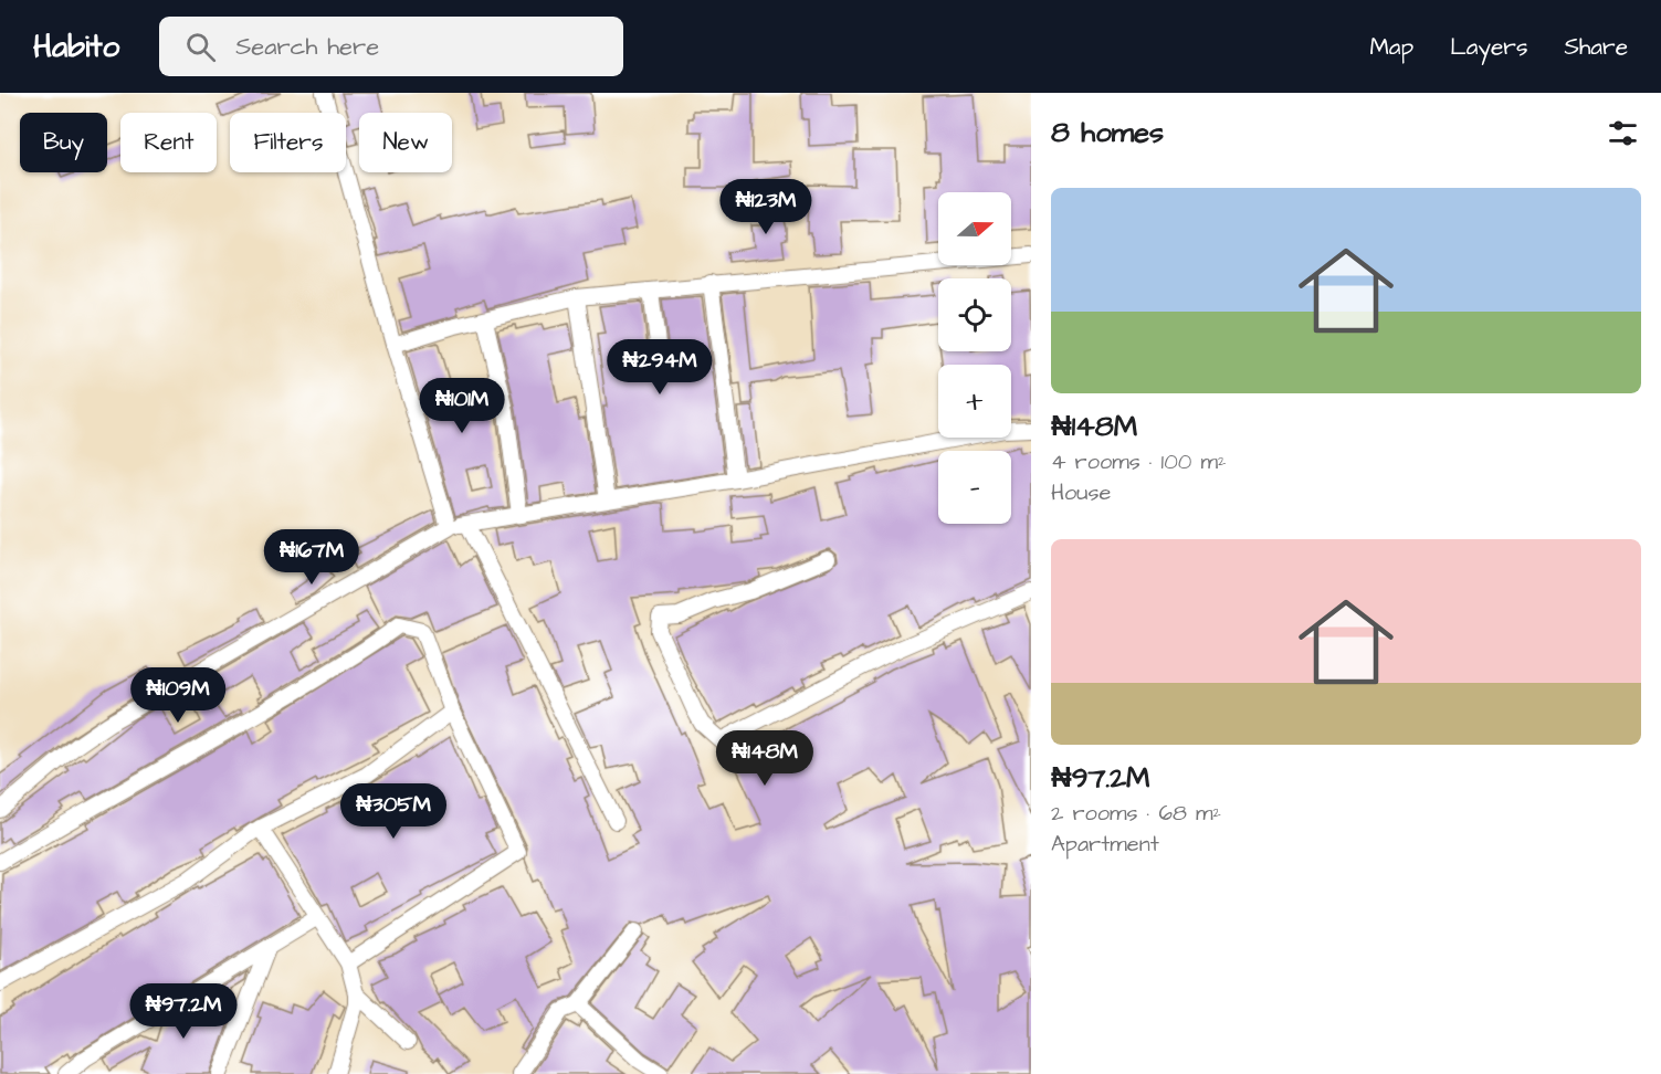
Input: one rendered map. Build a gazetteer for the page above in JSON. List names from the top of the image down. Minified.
{"north":"right","page":{"header":"Habito","search":"Search here","nav":["Map","Layers","Share"],"heading":"8 homes","chip":["Buy","Rent","Filters","New"],"list":[{"name":"₦148M","note":"4 rooms · 100 m² · House"},{"name":"₦97.2M","note":"2 rooms · 68 m² · Apartment"}],"price":["₦123M","₦294M","₦101M","₦167M","₦109M","₦148M","₦305M","₦97.2M"],"map_buttons":["+","−"]}}
